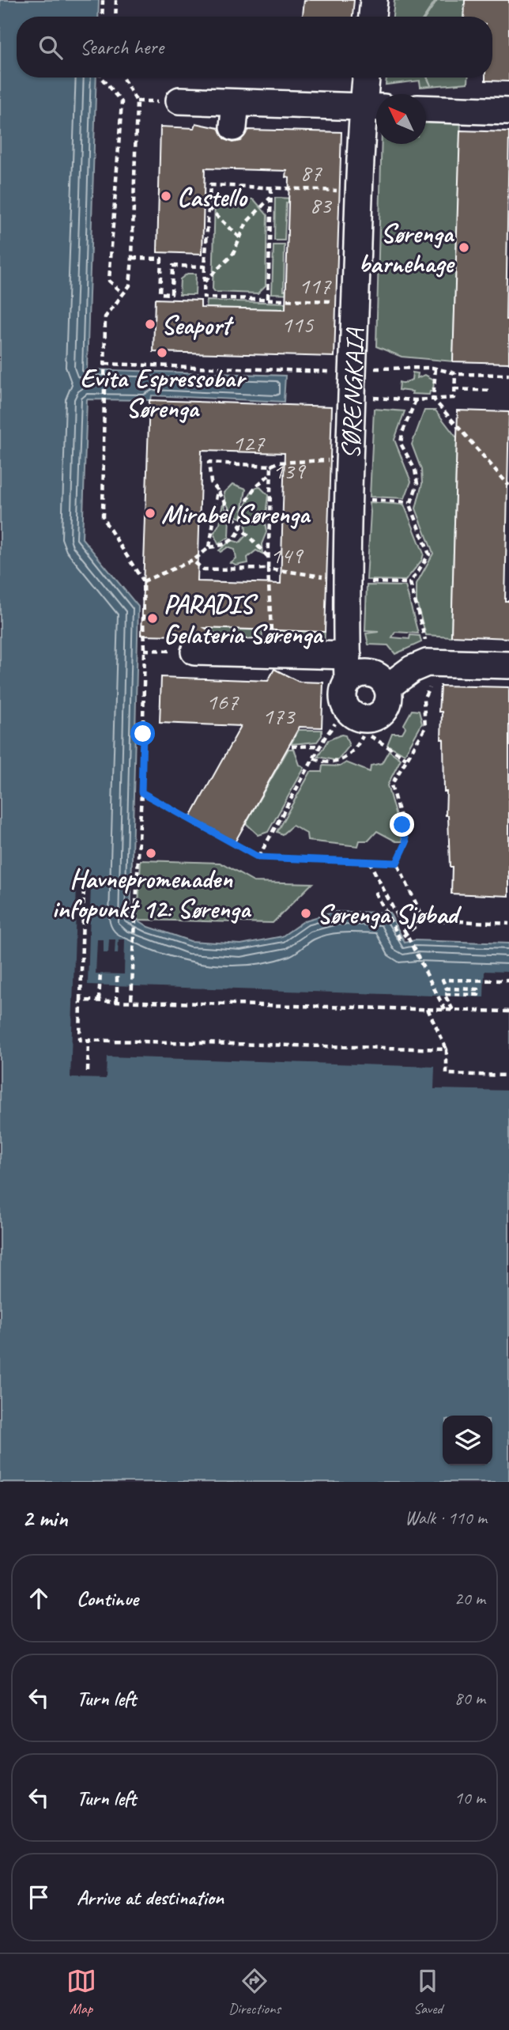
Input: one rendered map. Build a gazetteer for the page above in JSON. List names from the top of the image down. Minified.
{"streets":{"street":["SØRENGKAIA"]},"places":["Castello","Sørenga barnehage","Seaport","Evita Espressobar Sørenga","Mirabel Sørenga","PARADIS Gelateria Sørenga","Havnepromenaden infopunkt 12: Sørenga","Sørenga Sjøbad"],"house_numbers":["87","83","117","115","127","139","149","167","173"],"north":"top left","page":{"search":"Search here","heading":["2 min","Walk · 110 m"],"list":[["Continue","20 m"],["Turn left","80 m"],["Turn left","10 m"],"Arrive at destination"],"nav":["Map","Directions","Saved"]}}
